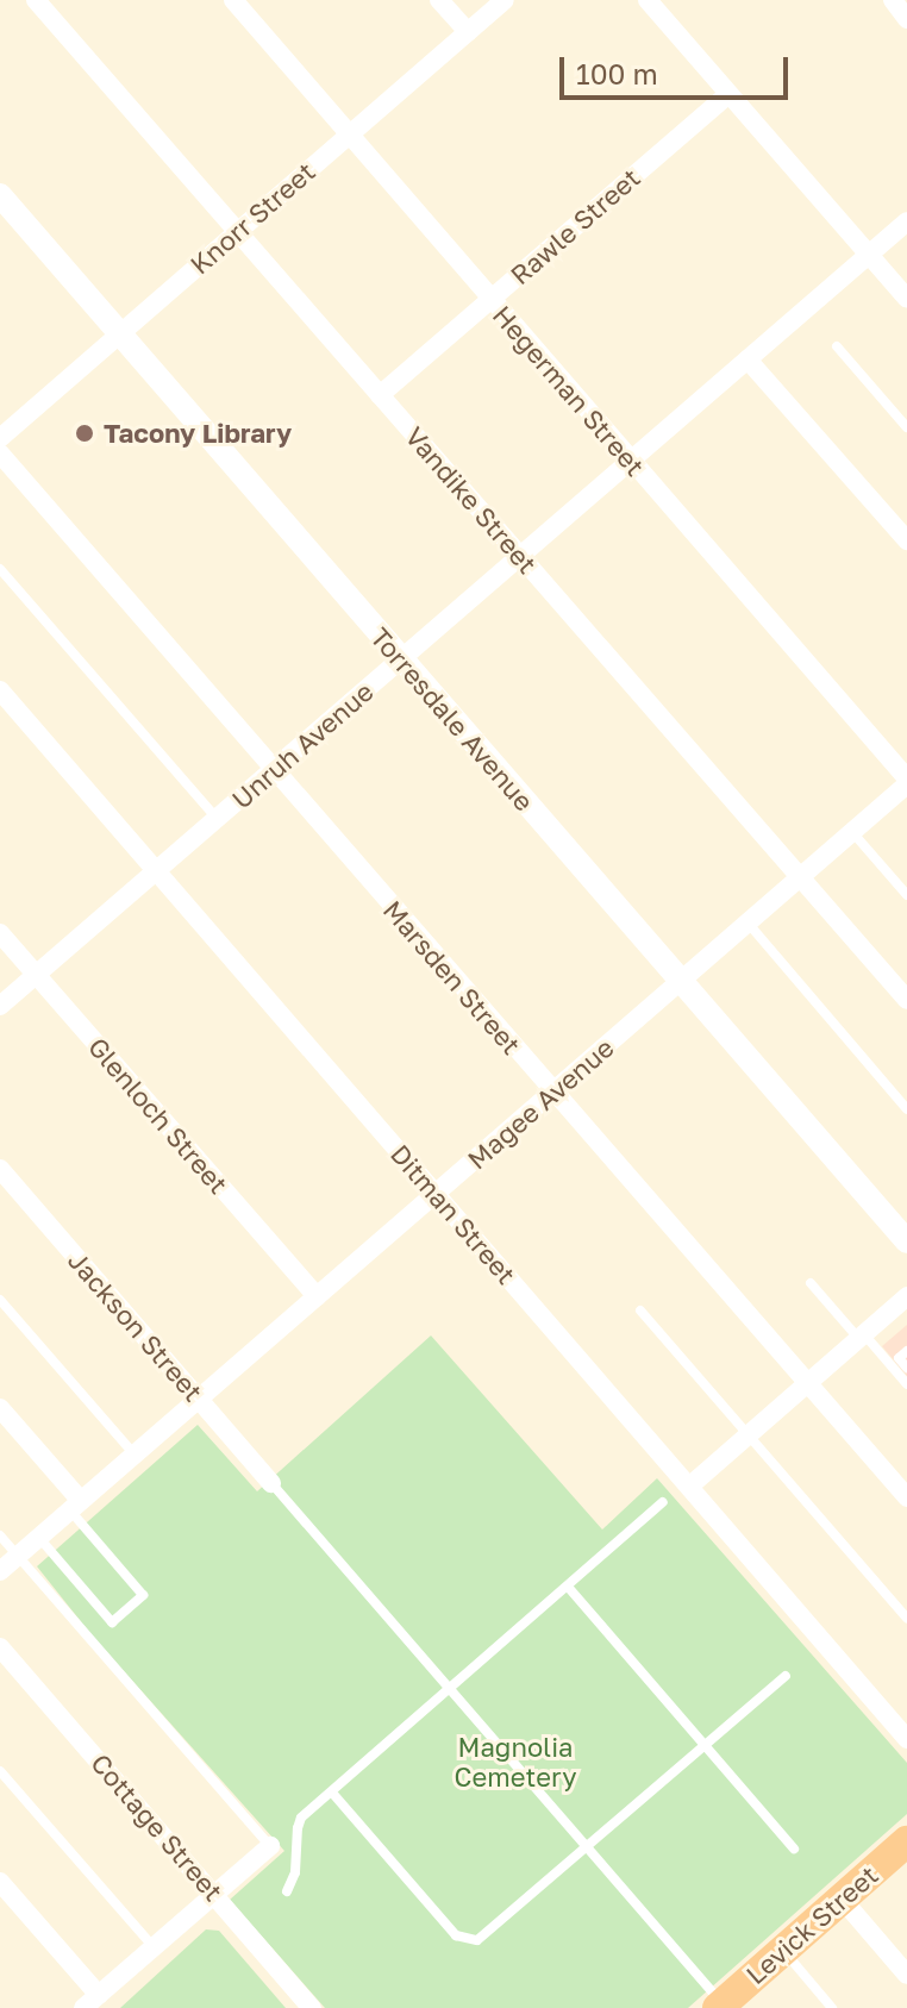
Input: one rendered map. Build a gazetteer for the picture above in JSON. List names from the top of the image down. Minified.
{"streets":{"highway":["Levick Street"],"street":["Knorr Street","Rawle Street","Hegerman Street","Vandike Street","Torresdale Avenue","Unruh Avenue","Marsden Street","Magee Avenue","Glenloch Street","Ditman Street","Jackson Street","Cottage Street"]},"crossings":[["Knorr Street","Hegerman Street"],["Knorr Street","Vandike Street"],["Knorr Street","Torresdale Avenue"],["Rawle Street","Hegerman Street"],["Rawle Street","Vandike Street"],["Hegerman Street","Unruh Avenue"],["Hegerman Street","Magee Avenue"],["Vandike Street","Unruh Avenue"],["Vandike Street","Magee Avenue"],["Torresdale Avenue","Unruh Avenue"],["Torresdale Avenue","Magee Avenue"],["Unruh Avenue","Marsden Street"],["Unruh Avenue","Glenloch Street"],["Unruh Avenue","Ditman Street"],["Marsden Street","Magee Avenue"],["Magee Avenue","Glenloch Street"],["Magee Avenue","Ditman Street"],["Magee Avenue","Jackson Street"]],"parks":["Magnolia Cemetery"],"places":["Tacony Library"],"scale_bar":"100 m"}
